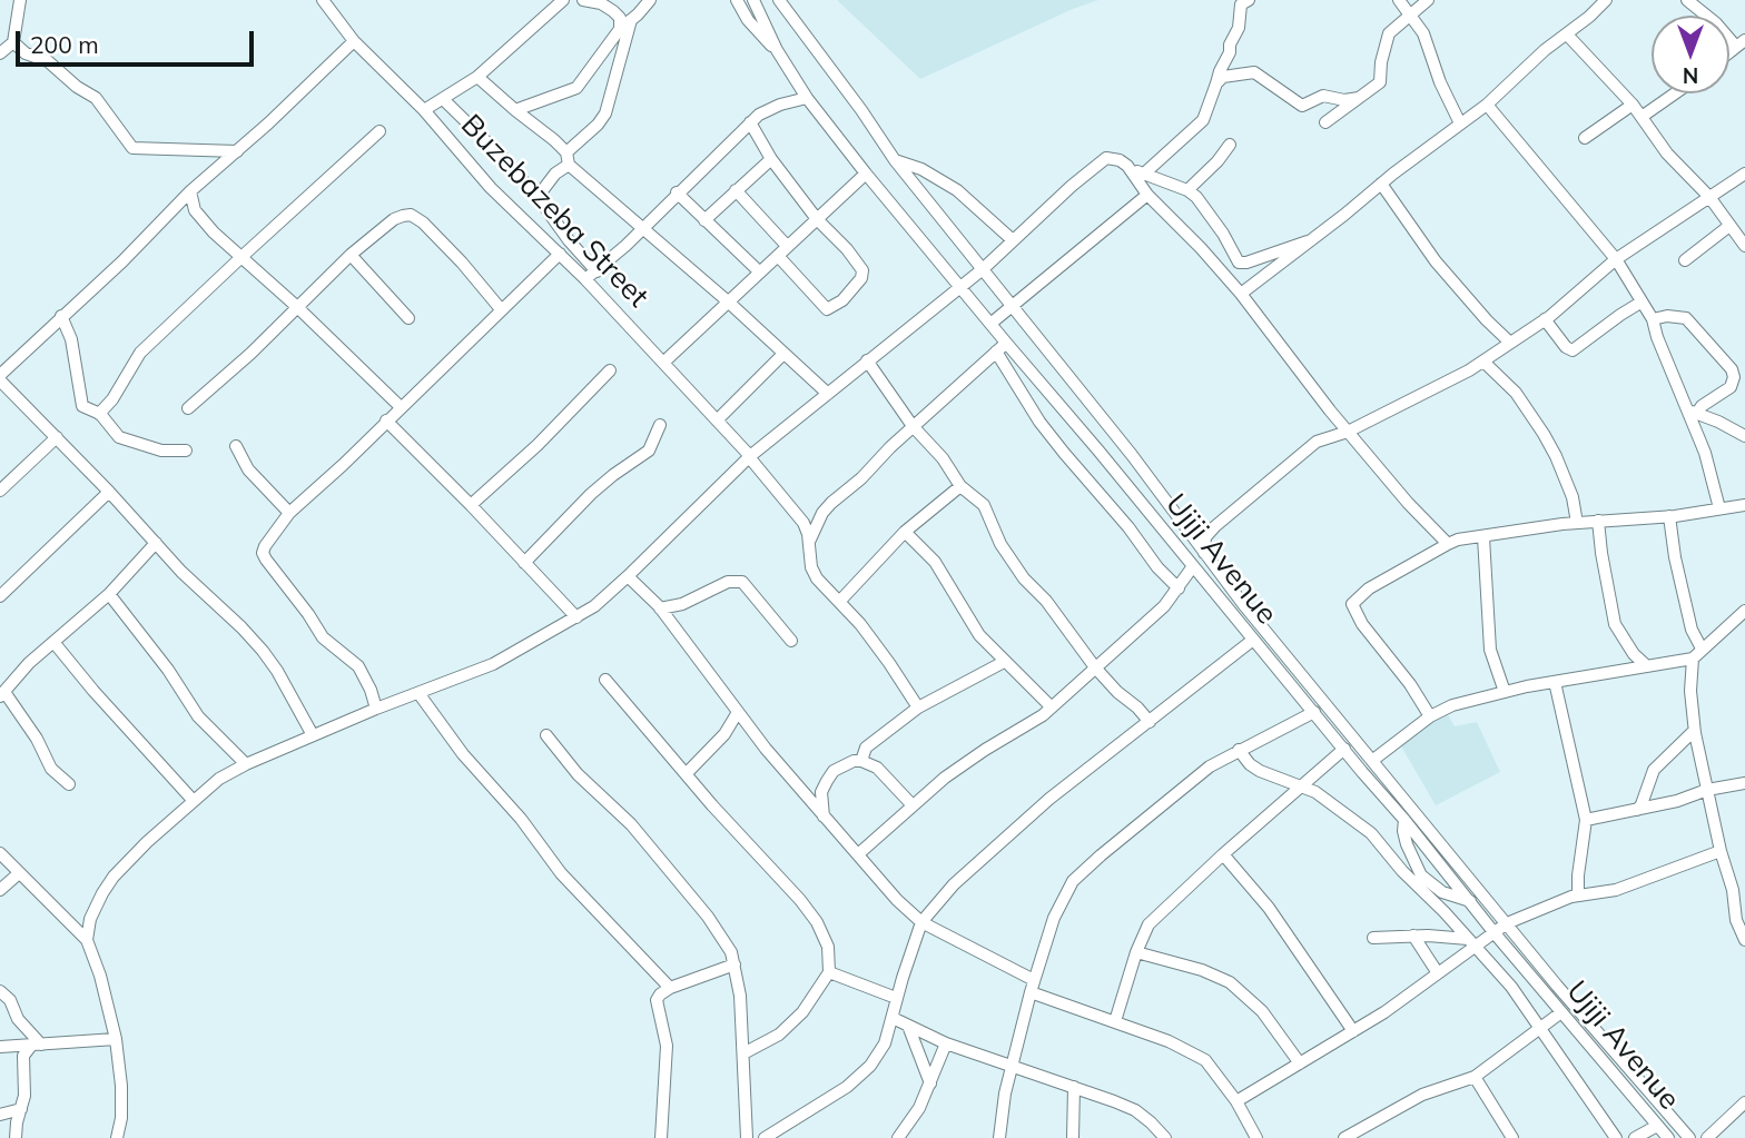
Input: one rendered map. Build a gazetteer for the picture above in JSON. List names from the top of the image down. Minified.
{"streets":{"street":["Buzebazeba Street","Ujiji Avenue"]},"scale_bar":"200 m","north":"bottom"}
